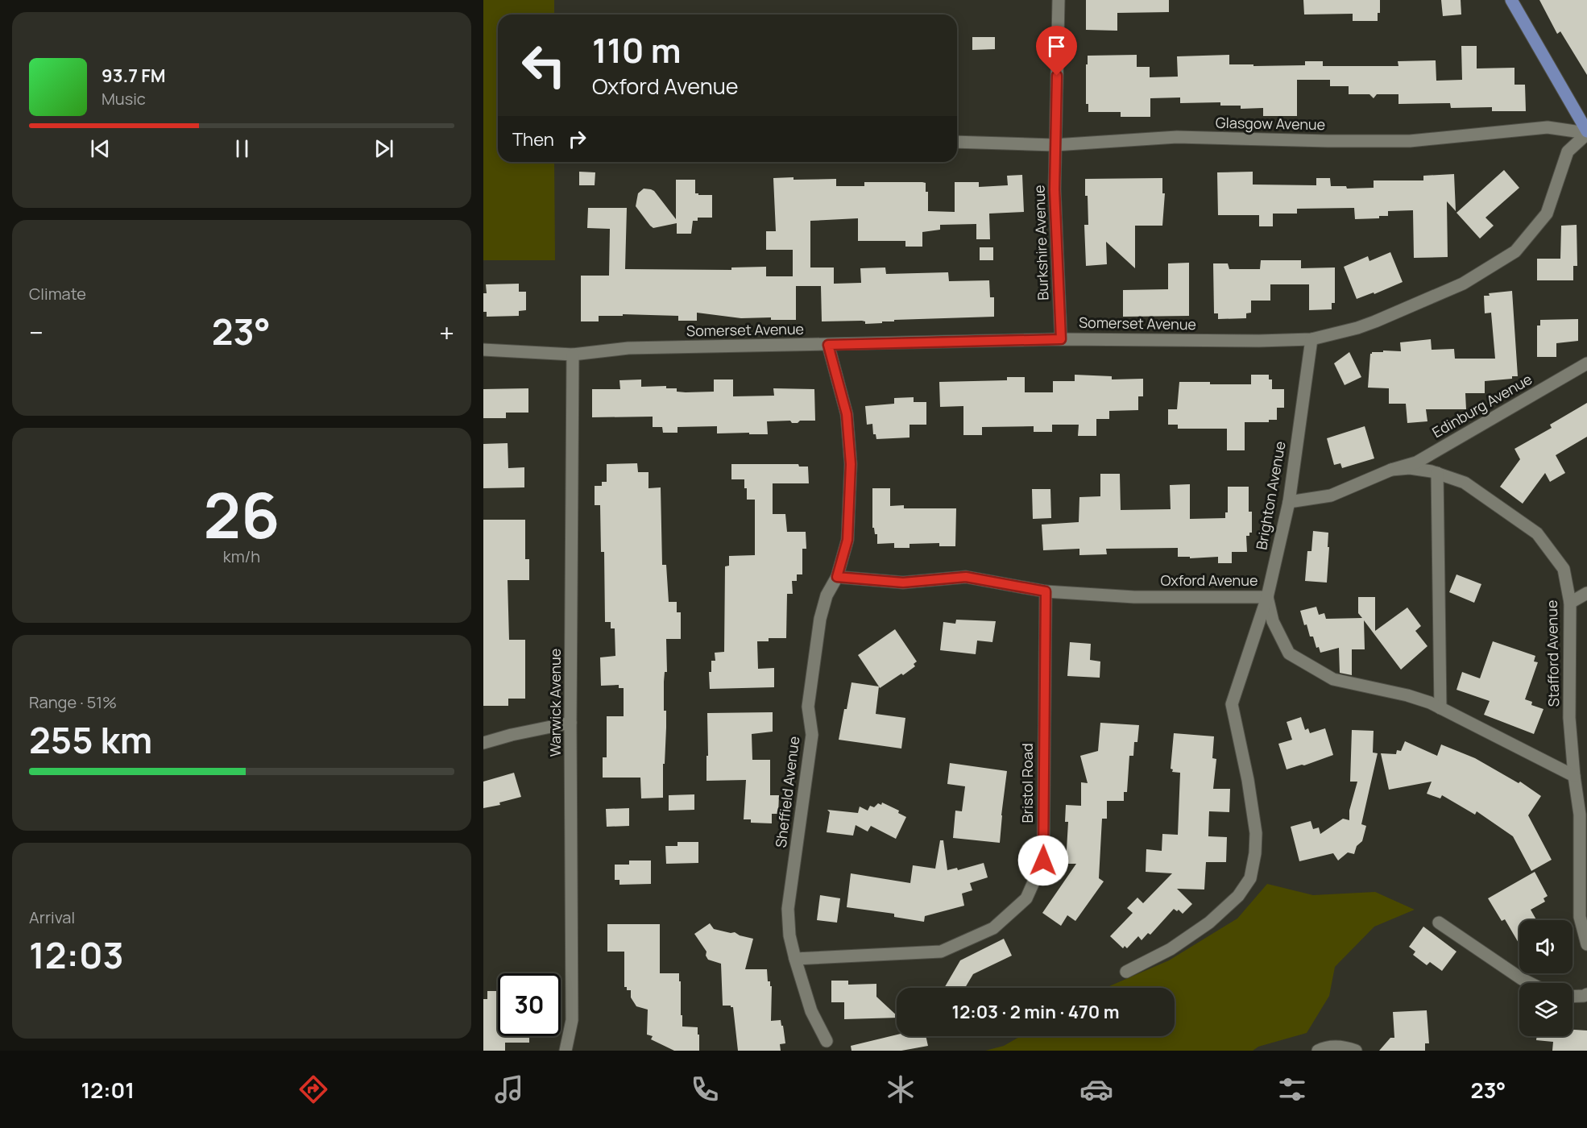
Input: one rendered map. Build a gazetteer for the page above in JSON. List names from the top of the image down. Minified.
{"streets":{"street":["Glasgow Avenue","Burkshire Avenue","Somerset Avenue","Edinburg Avenue","Brighton Avenue","Oxford Avenue","Stafford Avenue","Warwick Avenue","Bristol Road","Sheffield Avenue"]},"crossings":[["Glasgow Avenue","Burkshire Avenue"],["Glasgow Avenue","Somerset Avenue"],["Burkshire Avenue","Somerset Avenue"],["Somerset Avenue","Brighton Avenue"],["Somerset Avenue","Warwick Avenue"],["Somerset Avenue","Sheffield Avenue"],["Edinburg Avenue","Brighton Avenue"],["Edinburg Avenue","Stafford Avenue"],["Brighton Avenue","Oxford Avenue"],["Oxford Avenue","Stafford Avenue"],["Oxford Avenue","Bristol Road"],["Oxford Avenue","Sheffield Avenue"],["Bristol Road","Sheffield Avenue"]],"page":{"turn":["110 m","Oxford Avenue"],"song":["93.7 FM","Music"],"then":"Then","tile":["Climate",["26","km/h"],["Range · 51%","255 km"],["Arrival","12:03"]],"heat":["−","23°","+"],"limit":"30","trip":"12:03 · 2 min · 470 m","tabs":["12:01","23°"]}}
